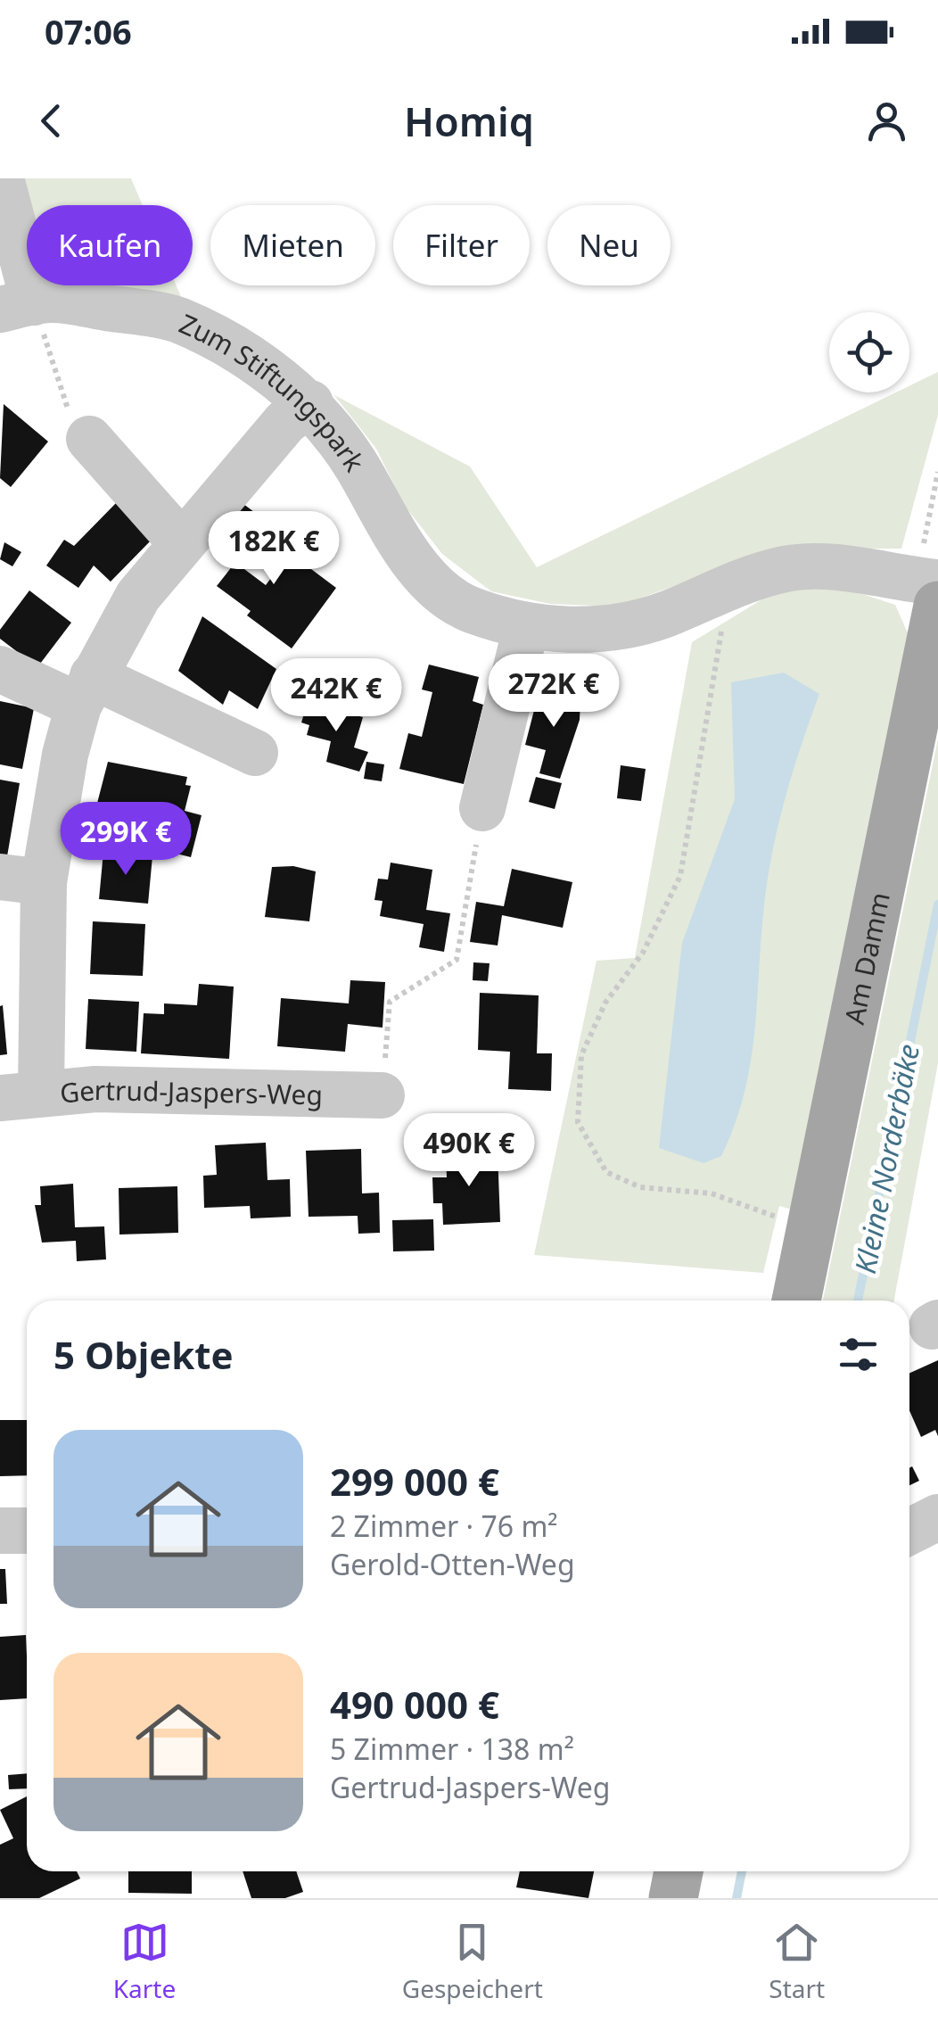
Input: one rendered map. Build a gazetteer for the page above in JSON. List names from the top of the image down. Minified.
{"streets":{"main road":["Am Damm"],"street":["Zum Stiftungspark","Gertrud-Jaspers-Weg"]},"water":["Kleine Norderbäke"],"page":{"status":"07:06","header":"Homiq","chip":["Kaufen","Mieten","Filter","Neu"],"price":["182K €","272K €","242K €","299K €","490K €"],"heading":"5 Objekte","list":[{"name":"299 000 €","note":"2 Zimmer · 76 m² · Gerold-Otten-Weg"},{"name":"490 000 €","note":"5 Zimmer · 138 m² · Gertrud-Jaspers-Weg"}],"tabs":["Karte","Gespeichert","Start"]}}
